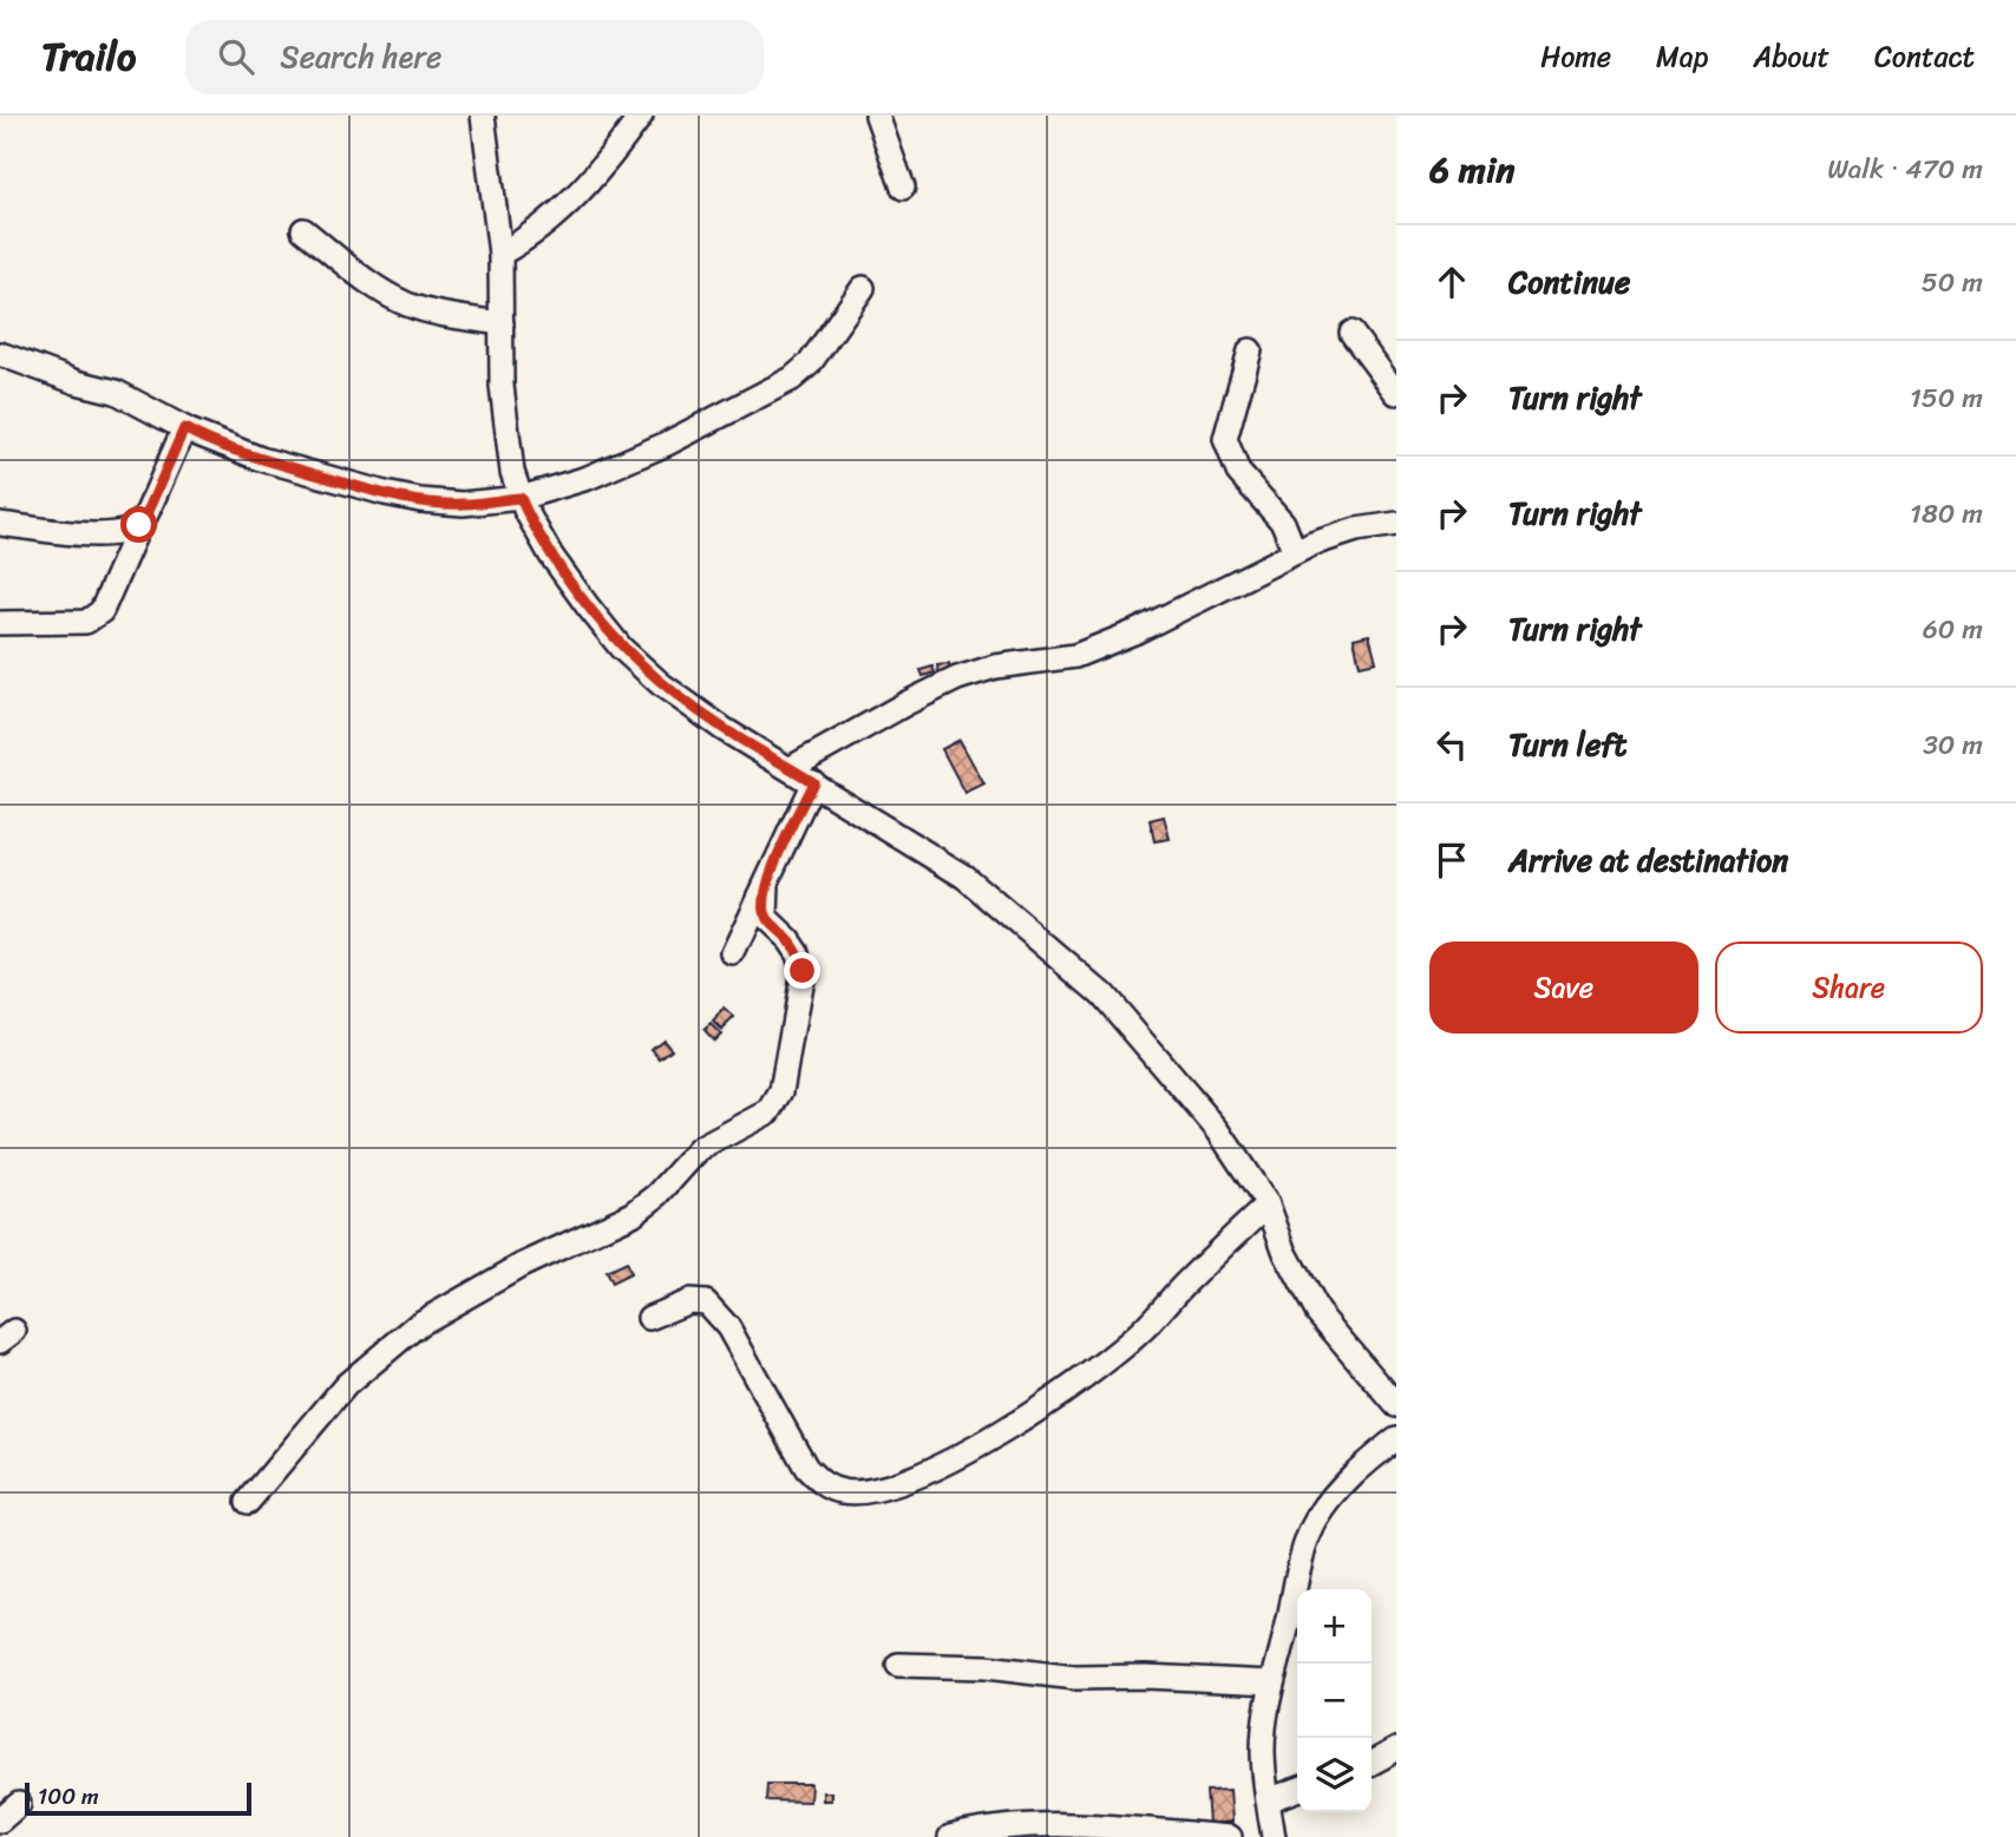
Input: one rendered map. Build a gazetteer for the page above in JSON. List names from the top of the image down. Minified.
{"scale_bar":"100 m","page":{"header":"Trailo","search":"Search here","nav":["Home","Map","About","Contact"],"heading":["6 min","Walk · 470 m"],"list":[["Continue","50 m"],["Turn right","150 m"],["Turn right","180 m"],["Turn right","60 m"],["Turn left","30 m"],"Arrive at destination"],"buttons":["Save","Share"],"map_buttons":["+","−"],"scale":"100 m"}}
